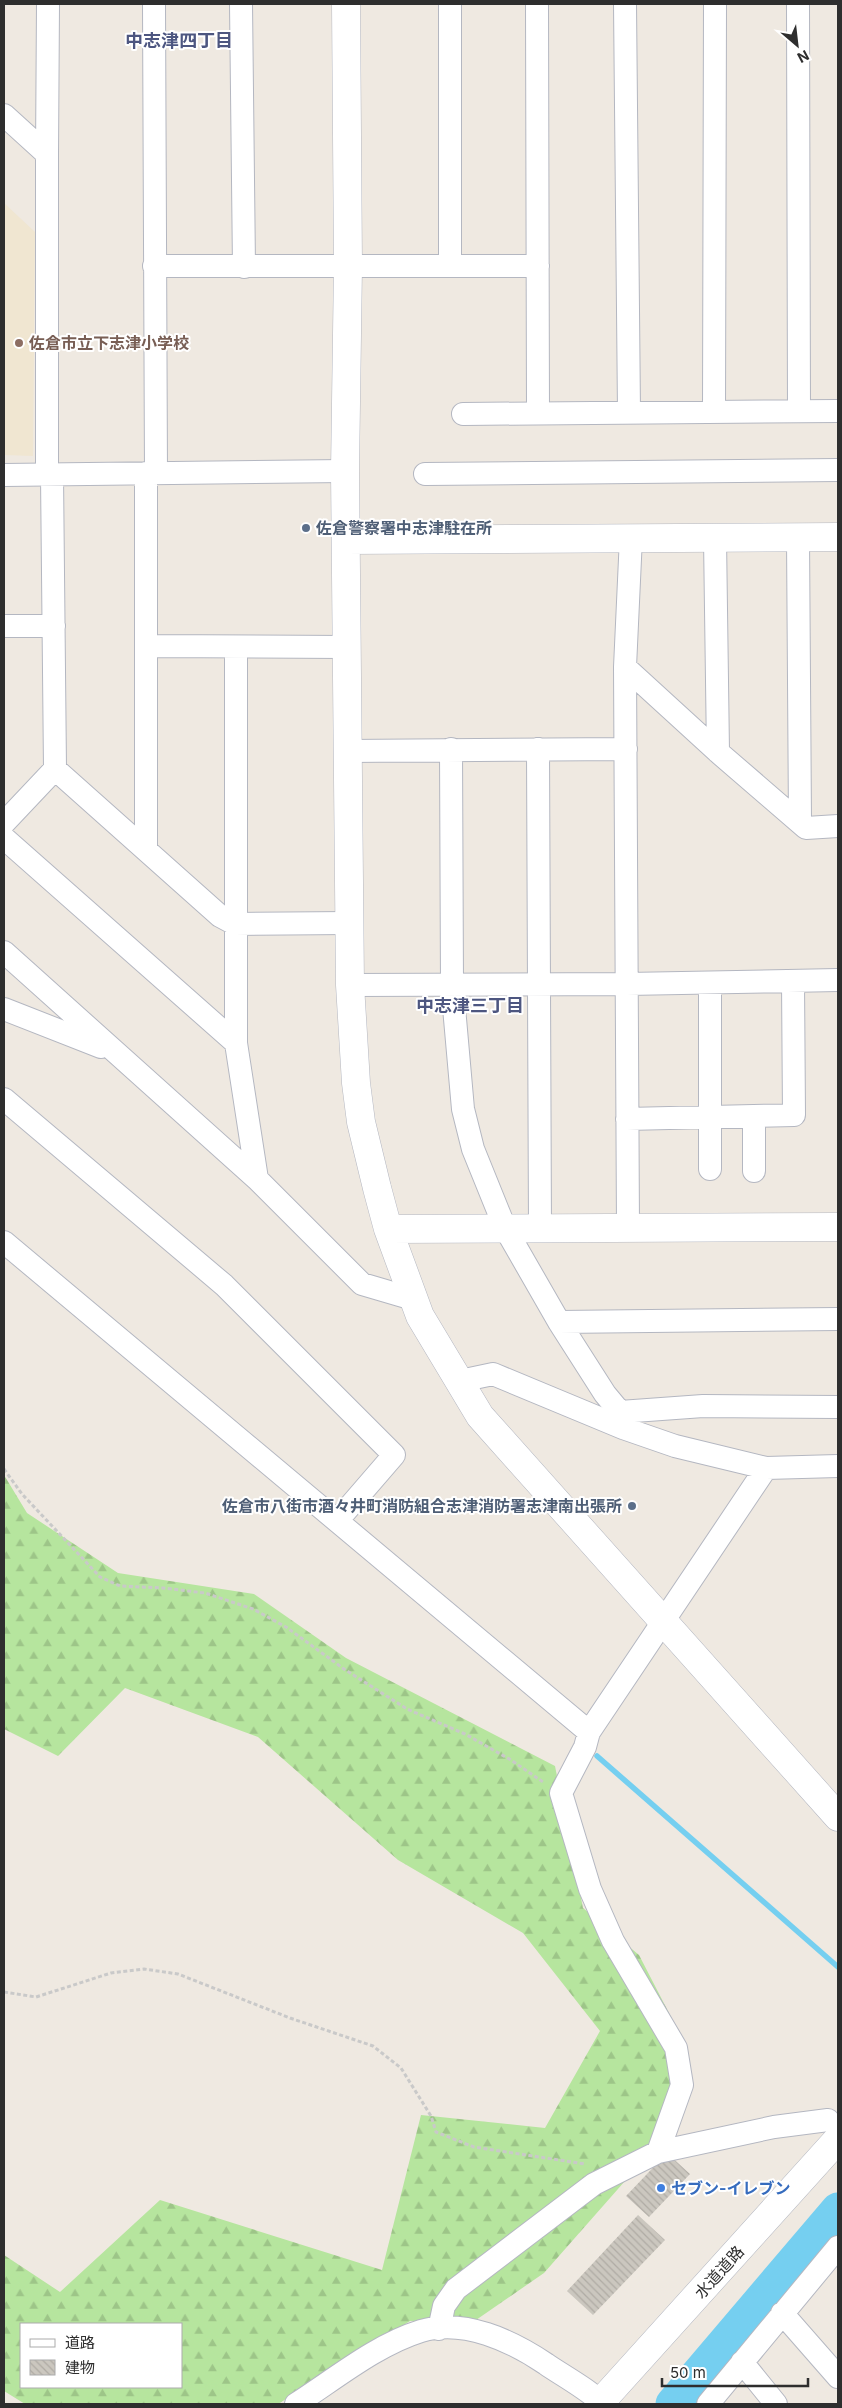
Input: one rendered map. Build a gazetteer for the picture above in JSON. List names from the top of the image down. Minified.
{"streets":{"street":["水道道路"]},"districts":["中志津四丁目","中志津三丁目"],"places":["佐倉市立下志津小学校","佐倉警察署中志津駐在所","佐倉市八街市酒々井町消防組合志津消防署志津南出張所","セブン-イレブン"],"legend":["道路","建物"],"scale_bar":"50 m","north":"bottom right"}
